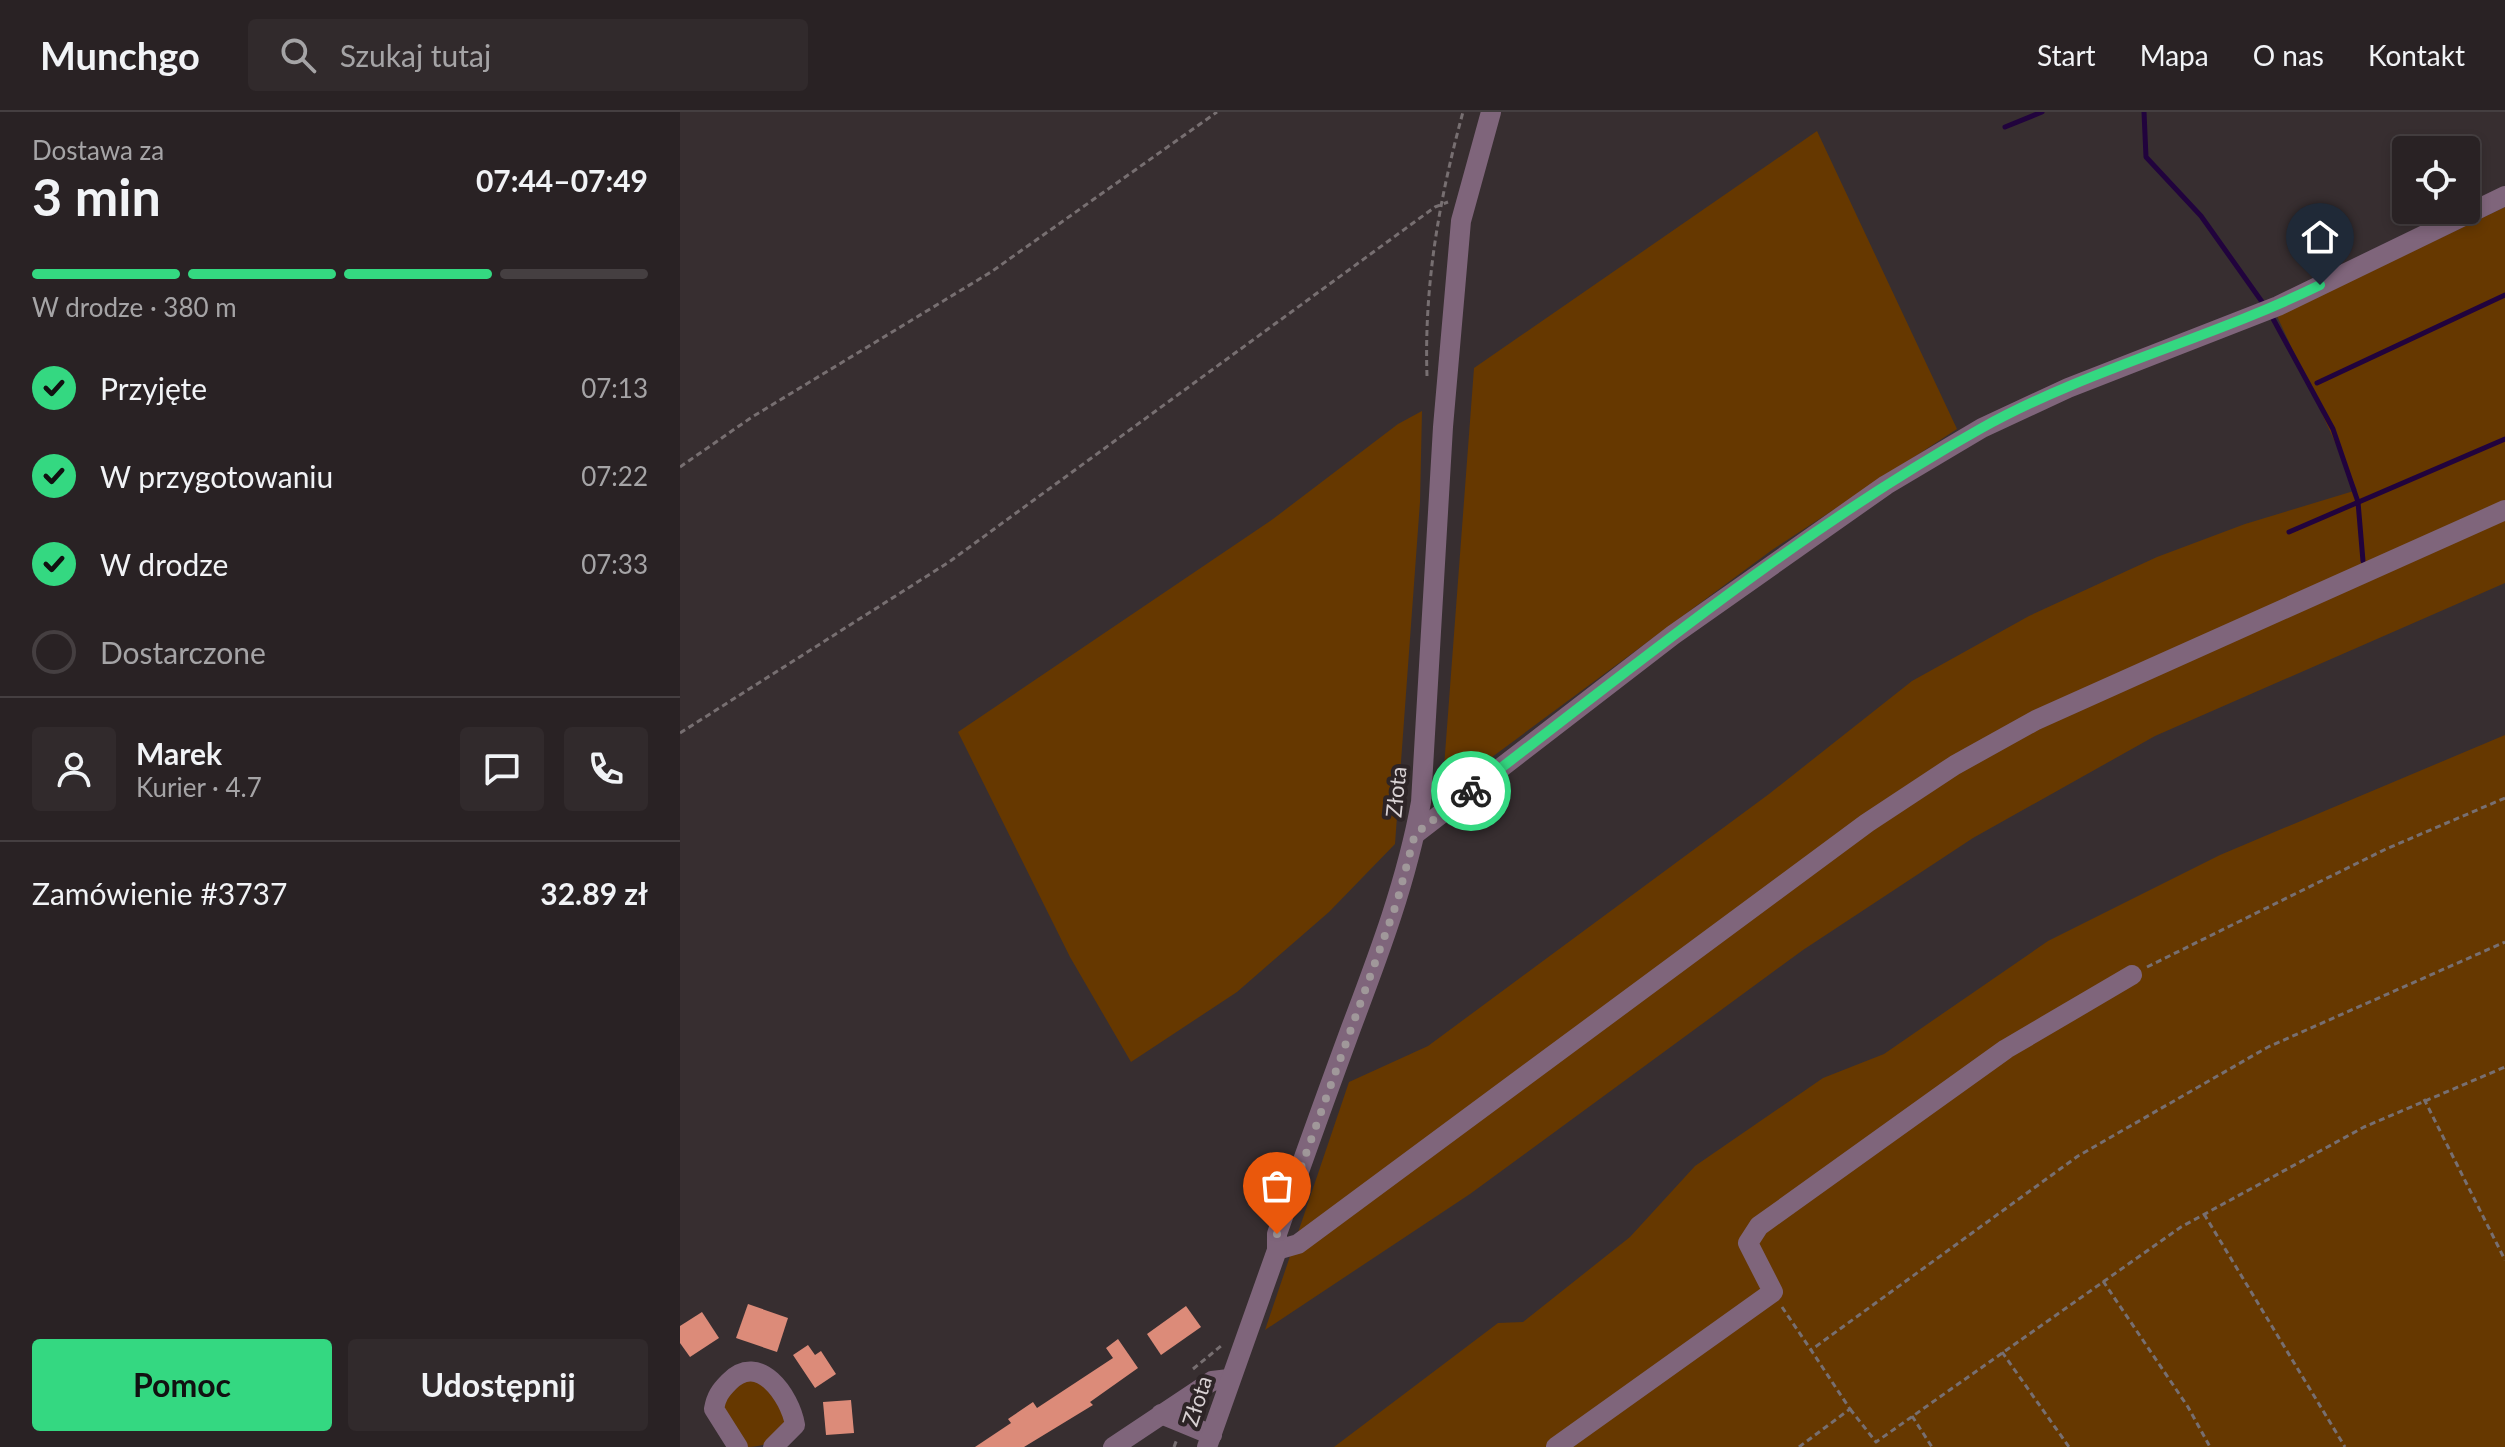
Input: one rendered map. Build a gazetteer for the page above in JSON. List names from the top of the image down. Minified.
{"streets":{"street":["Złota"]},"page":{"header":"Munchgo","search":"Szukaj tutaj","nav":["Start","Mapa","O nas","Kontakt"],"heading":["3 min","Dostawa za","07:44–07:49"],"panel":["Marek","Kurier · 4.7","Zamówienie #3737","32.89 zł"],"bar":"W drodze · 380 m","list":[["Przyjęte","07:13"],["W przygotowaniu","07:22"],["W drodze","07:33"],"Dostarczone"],"buttons":["Pomoc","Udostępnij"]}}
